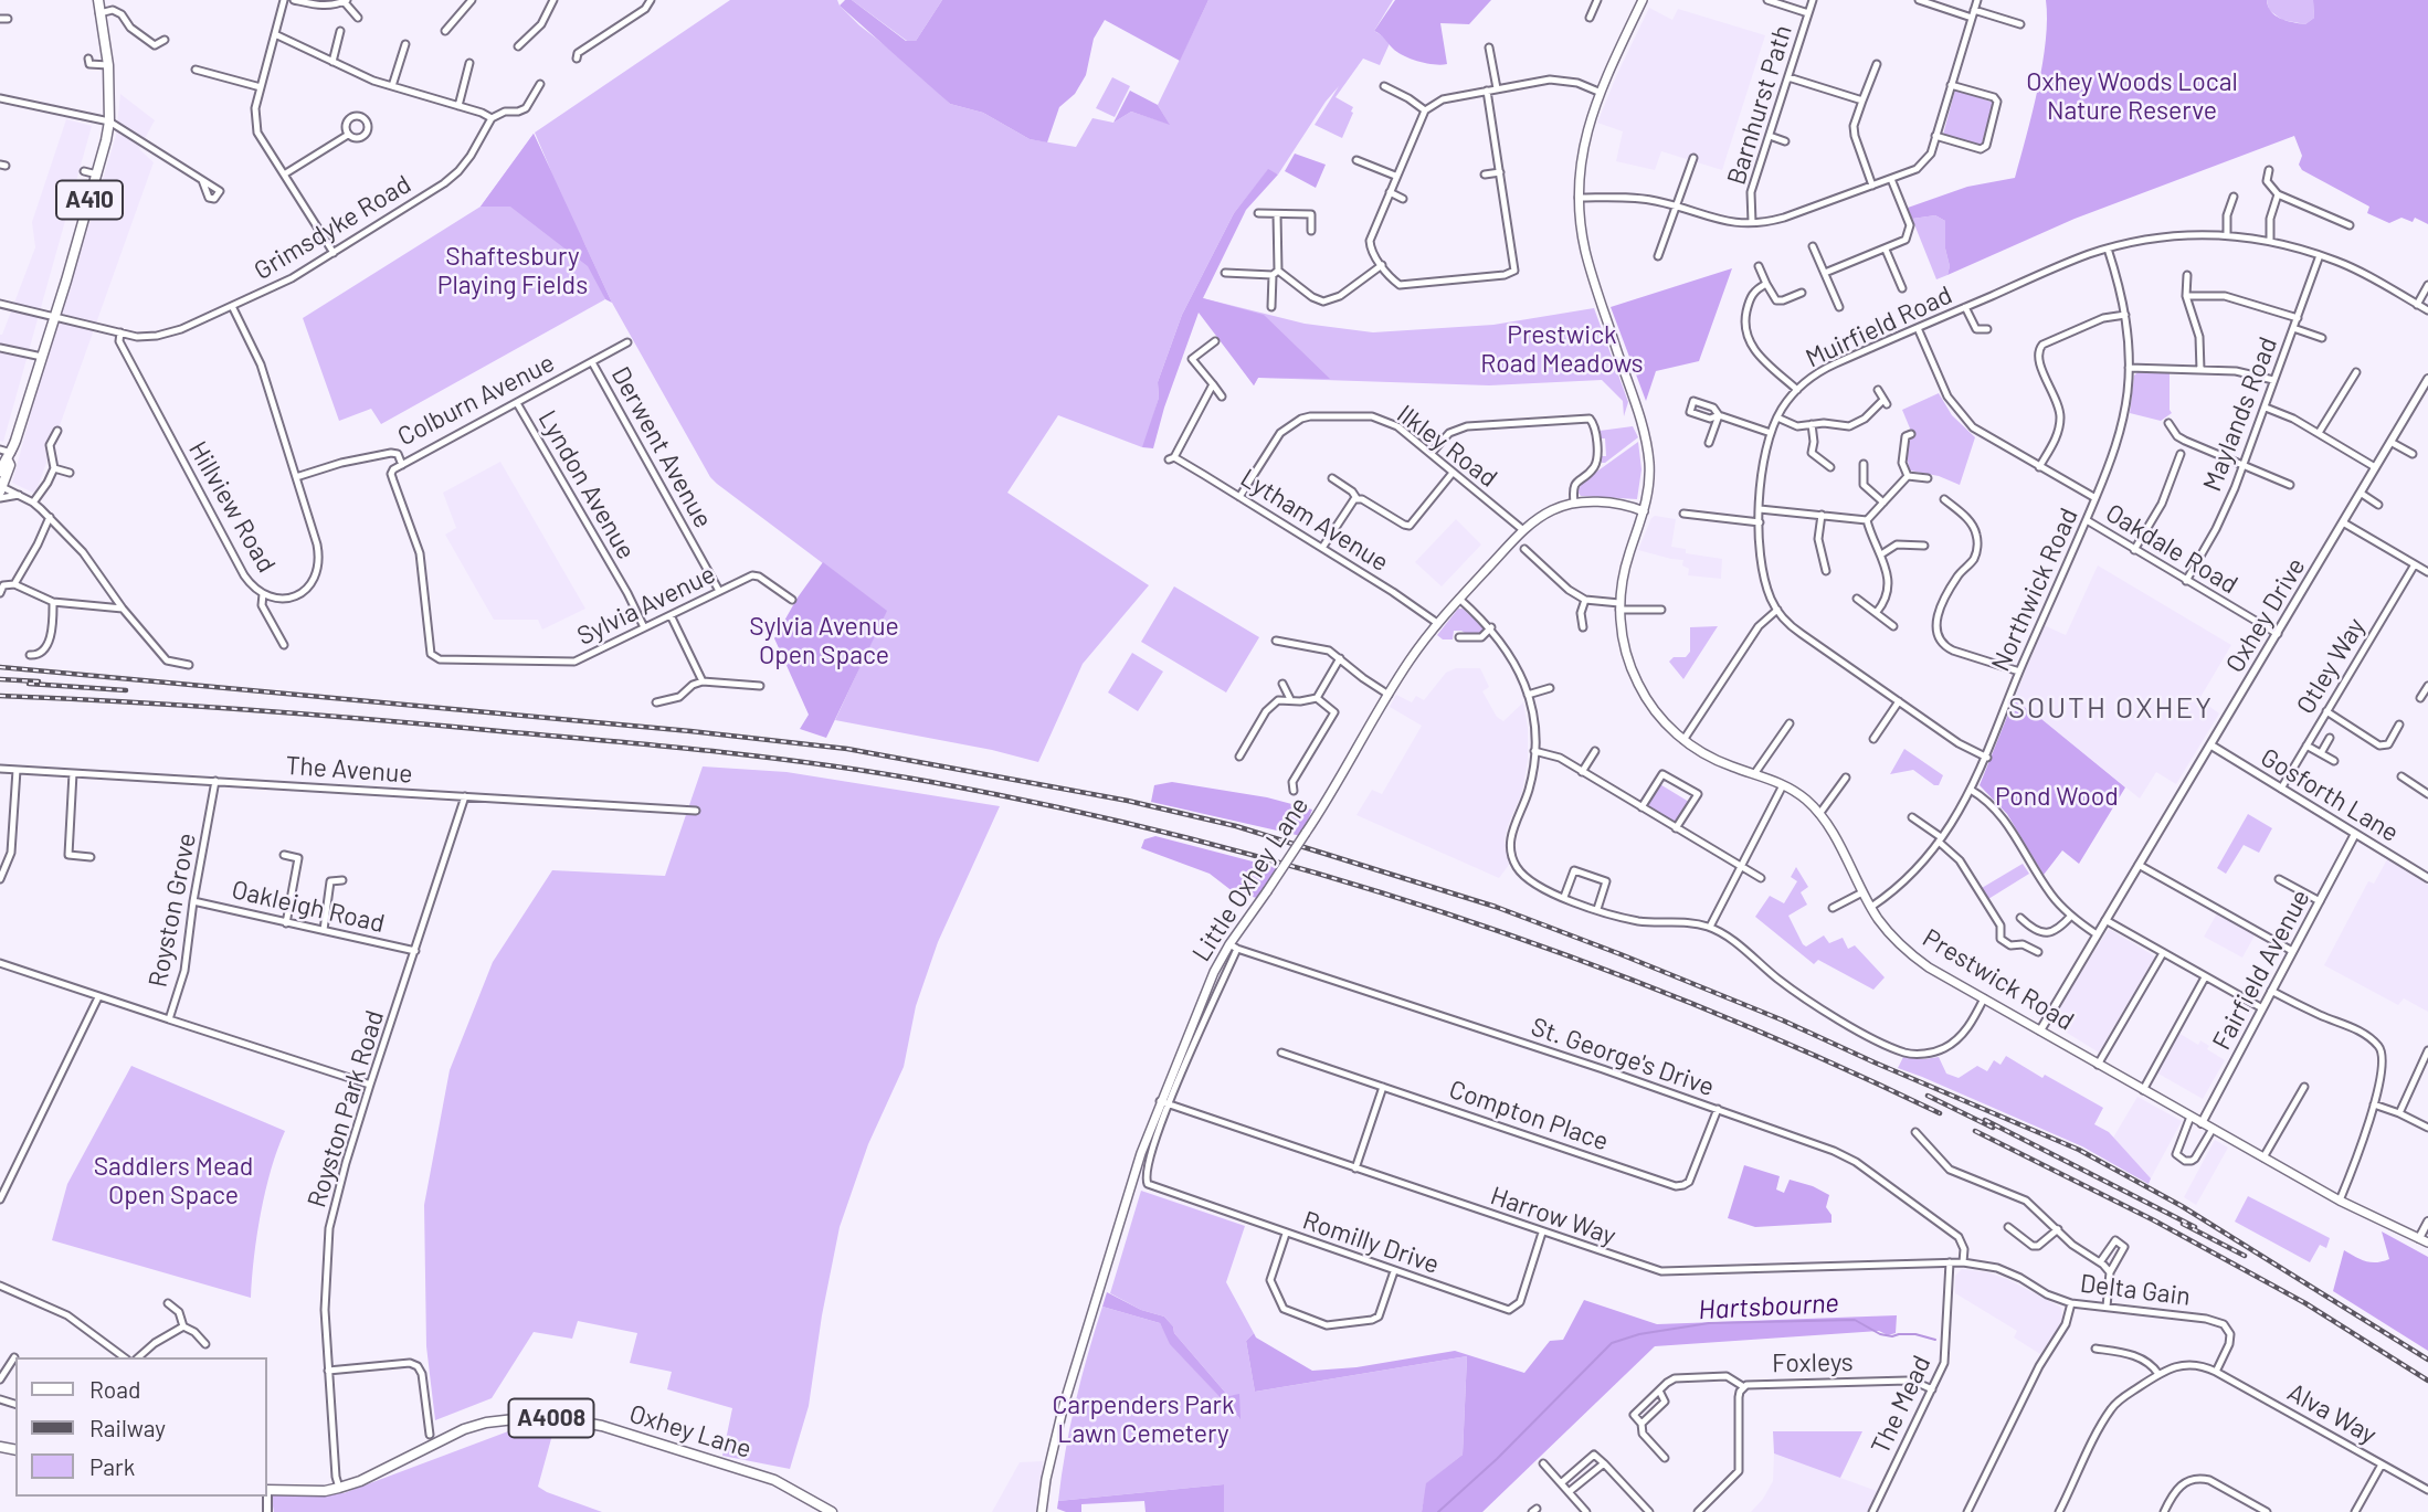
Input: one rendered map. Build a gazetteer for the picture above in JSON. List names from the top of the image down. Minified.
{"streets":{"main road":["A410","Little Oxhey Lane","Prestwick Road","A4008","Oxhey Lane"],"street":["Barnhurst Path","Grimsdyke Road","Muirfield Road","Colburn Avenue","Maylands Road","Ilkley Road","Derwent Avenue","Lyndon Avenue","Hillview Road","Lytham Avenue","Oakdale Road","Northwick Road","Sylvia Avenue","Oxhey Drive","Otley Way","The Avenue","Gosforth Lane","Oakleigh Road","Royston Grove","Fairfield Avenue","St. George's Drive","Royston Park Road","Compton Place","Harrow Way","Romilly Drive","Delta Gain","Foxleys","The Mead","Alva Way"]},"crossings":[["A410","Grimsdyke Road"],["Grimsdyke Road","Hillview Road"],["Muirfield Road","Maylands Road"],["Muirfield Road","Northwick Road"],["Colburn Avenue","Derwent Avenue"],["Colburn Avenue","Lyndon Avenue"],["Colburn Avenue","Hillview Road"],["Colburn Avenue","Sylvia Avenue"],["Maylands Road","Oakdale Road"],["Ilkley Road","Lytham Avenue"],["Ilkley Road","Little Oxhey Lane"],["Derwent Avenue","Sylvia Avenue"],["Lyndon Avenue","Sylvia Avenue"],["Lytham Avenue","Little Oxhey Lane"],["Oakdale Road","Northwick Road"],["Oakdale Road","Oxhey Drive"],["Northwick Road","Prestwick Road"],["Oxhey Drive","Gosforth Lane"],["Oxhey Drive","Prestwick Road"],["Otley Way","Gosforth Lane"],["The Avenue","Royston Grove"],["The Avenue","Royston Park Road"],["Gosforth Lane","Fairfield Avenue"],["Little Oxhey Lane","Prestwick Road"],["Little Oxhey Lane","St. George's Drive"],["Little Oxhey Lane","Harrow Way"],["Little Oxhey Lane","Romilly Drive"],["Oakleigh Road","Royston Grove"],["Oakleigh Road","Royston Park Road"],["Royston Grove","Royston Park Road"],["Fairfield Avenue","Prestwick Road"],["St. George's Drive","Compton Place"],["St. George's Drive","Delta Gain"],["Royston Park Road","Oxhey Lane"],["Harrow Way","Romilly Drive"],["Harrow Way","Delta Gain"],["Harrow Way","The Mead"],["Delta Gain","The Mead"],["Delta Gain","Alva Way"],["Foxleys","The Mead"]],"districts":["SOUTH OXHEY"],"water":["Hartsbourne"],"parks":["Oxhey Woods Local Nature Reserve","Shaftesbury Playing Fields","Prestwick Road Meadows","Sylvia Avenue Open Space","Pond Wood","Saddlers Mead Open Space","Carpenders Park Lawn Cemetery"],"legend":["Road","Railway","Park"]}
